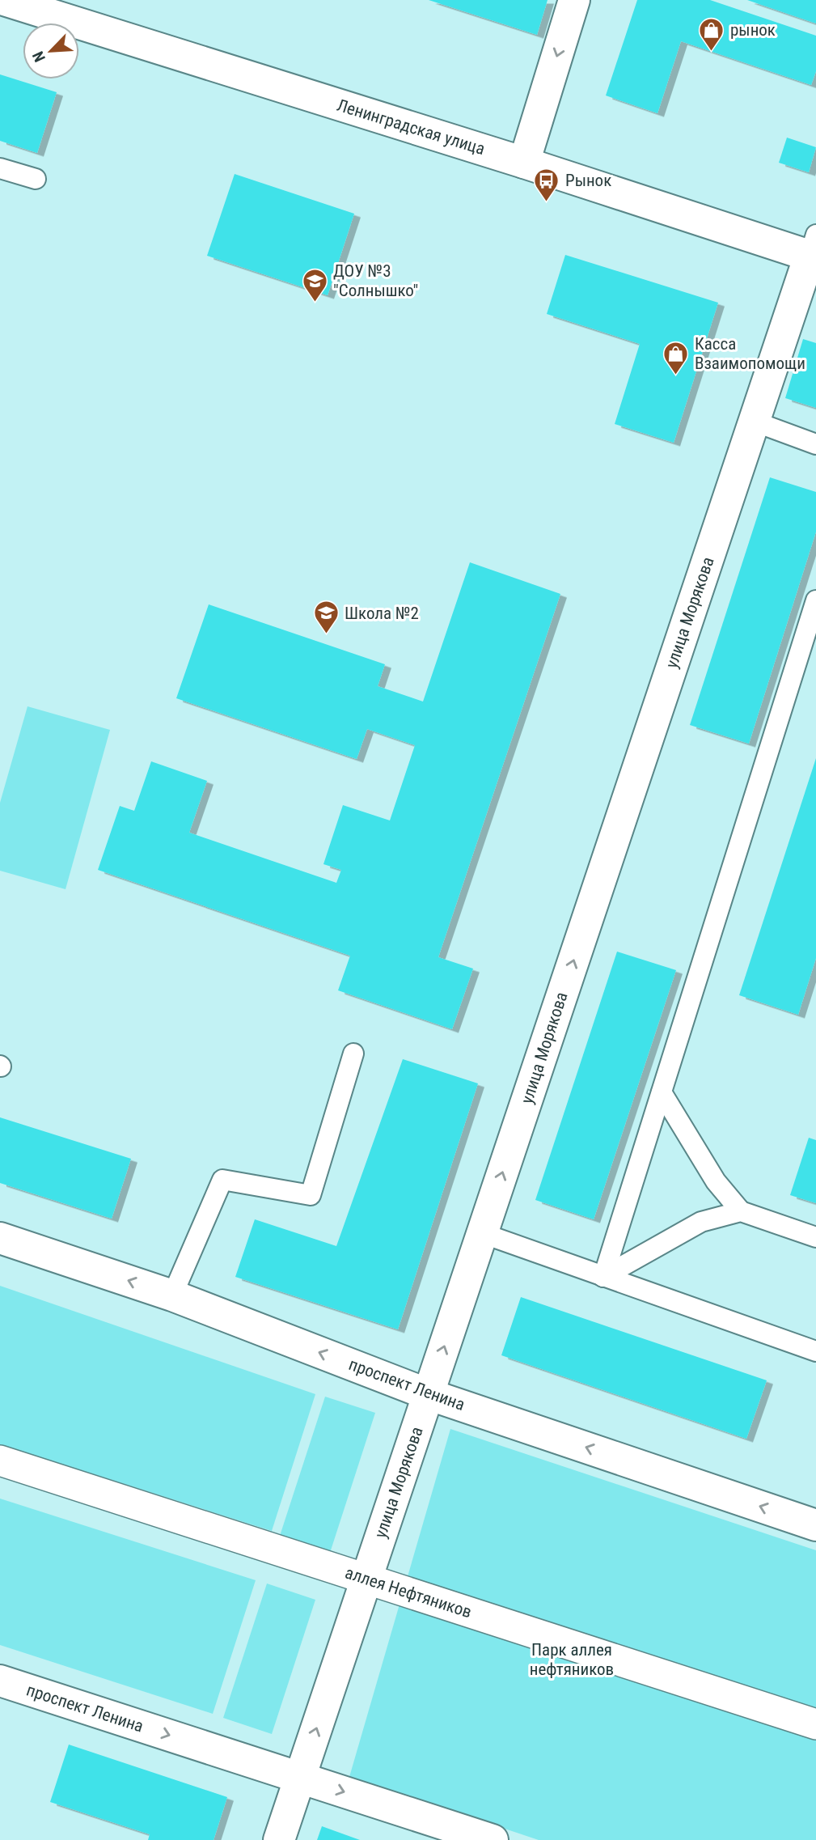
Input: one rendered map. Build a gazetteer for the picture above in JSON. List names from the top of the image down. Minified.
{"streets":{"main road":["Ленинградская улица","улица Морякова","проспект Ленина"],"street":["аллея Нефтяников"]},"crossings":[["Ленинградская улица","улица Морякова"],["улица Морякова","проспект Ленина"],["улица Морякова","аллея Нефтяников"]],"one_way":["улица Морякова"],"parks":["Парк аллея нефтяников"],"places":{"shop":["рынок","Касса Взаимопомощи"],"bus stop":["Рынок"],"school or university":["ДОУ №3 \"Солнышко\"","Школа №2"]},"north":"bottom left"}
